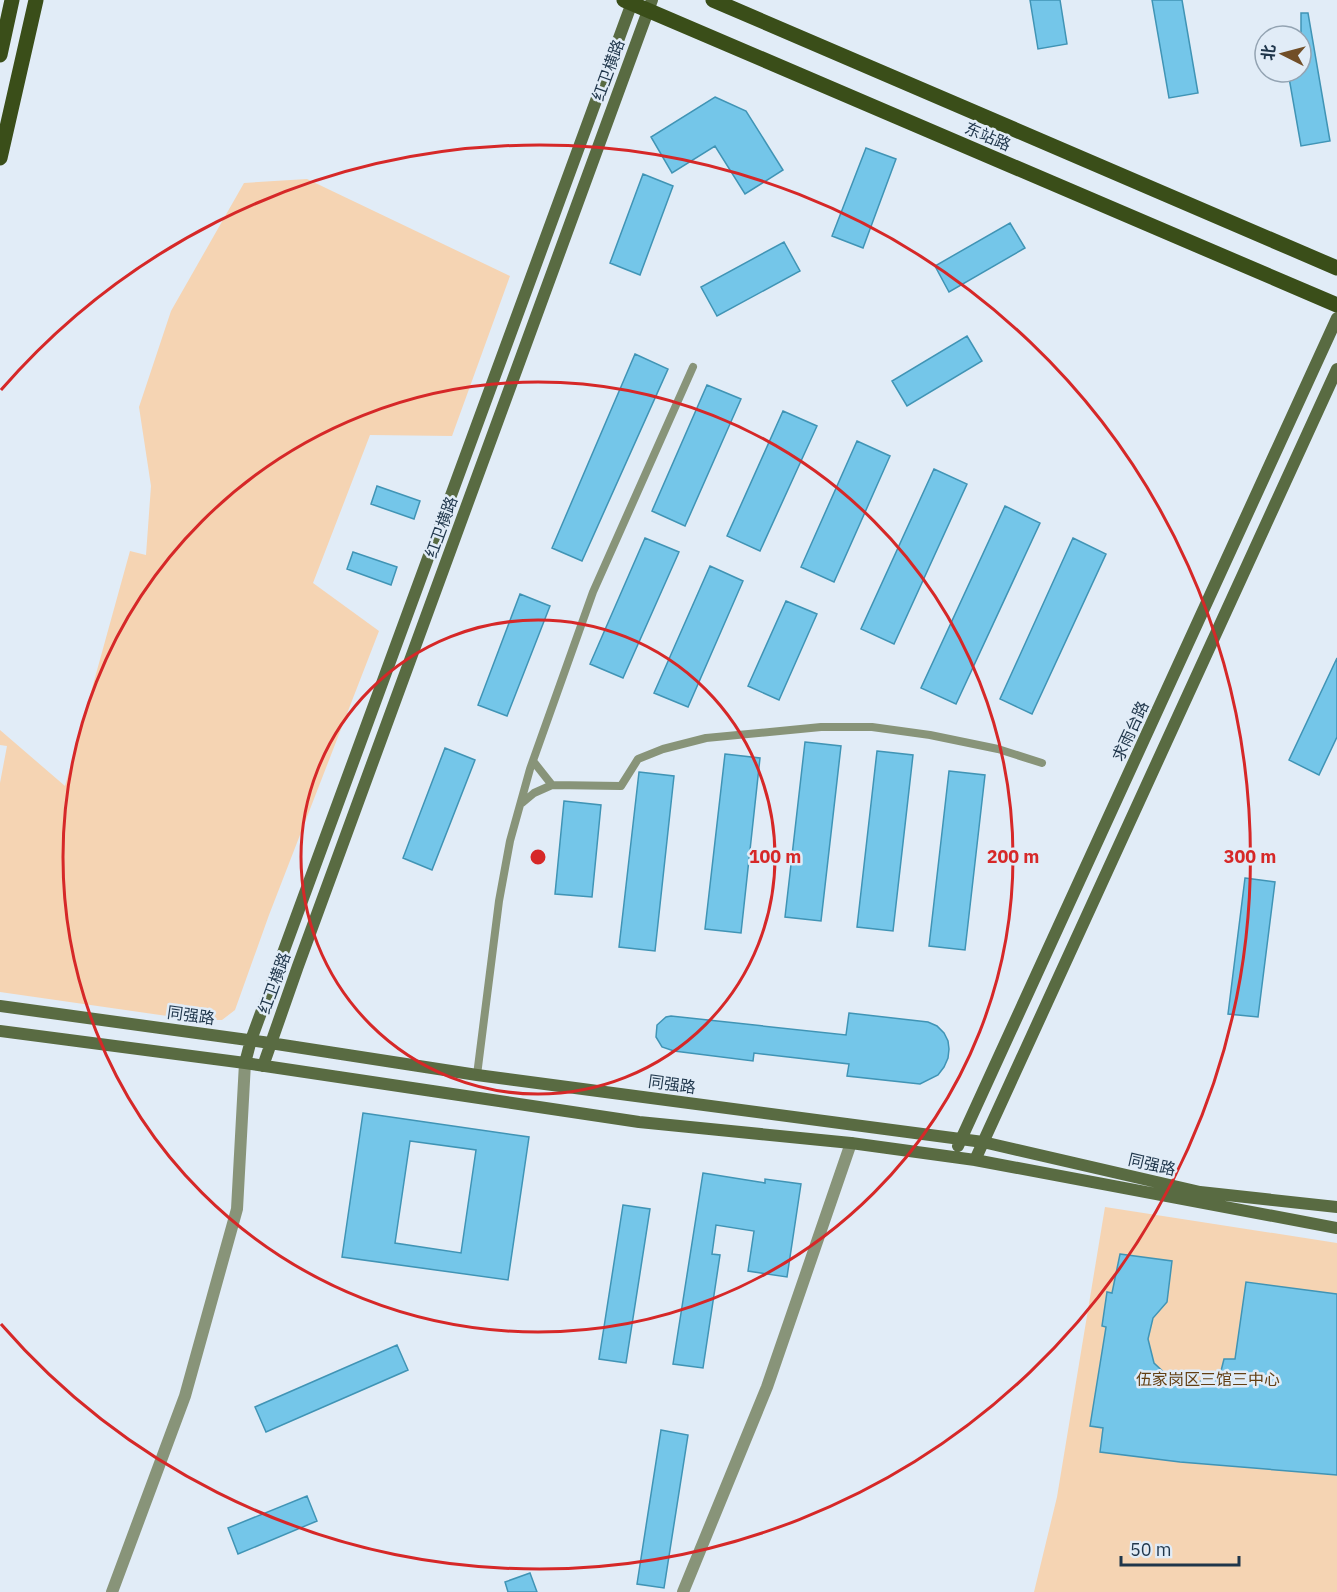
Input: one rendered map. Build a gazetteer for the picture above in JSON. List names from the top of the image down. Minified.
{"streets":{"main road":["东站路"],"street":["红卫横路","求雨台路","同强路"]},"crossings":[["红卫横路","东站路"],["红卫横路","同强路"],["求雨台路","同强路"]],"parks":["伍家岗区三馆三中心"],"scale_bar":"50 m","north":"left","rings":["100 m","200 m","300 m"]}
